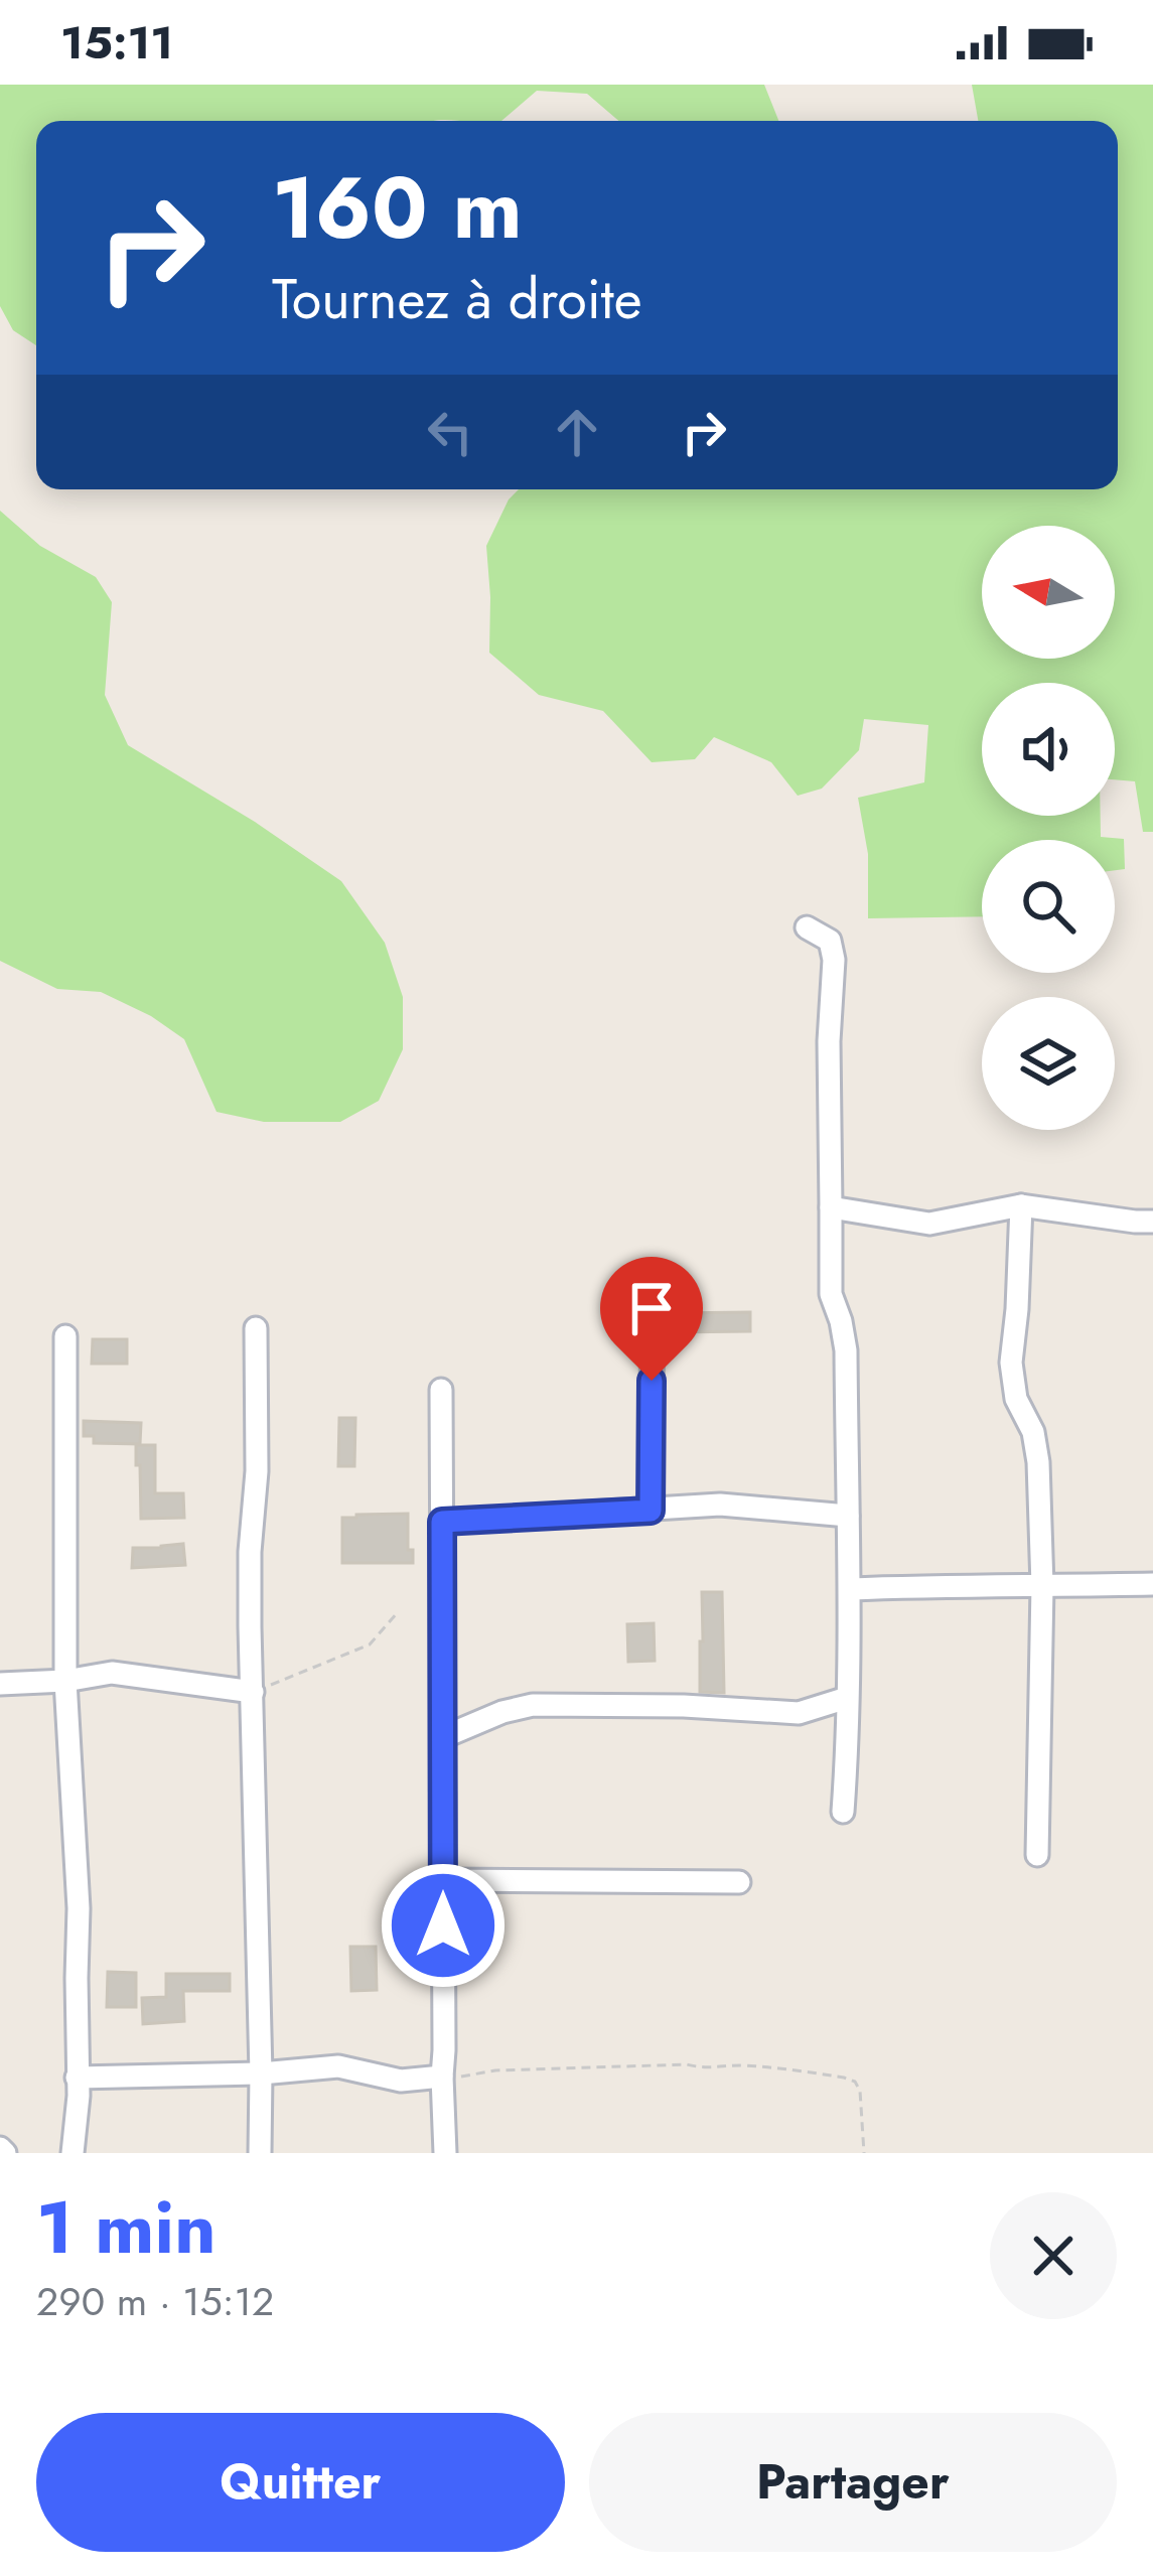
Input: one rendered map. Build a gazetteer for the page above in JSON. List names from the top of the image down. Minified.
{"north":"left","page":{"status":"15:11","turn":["160 m","Tournez à droite"],"heading":["1 min","290 m · 15:12"],"buttons":["Quitter","Partager"]}}
